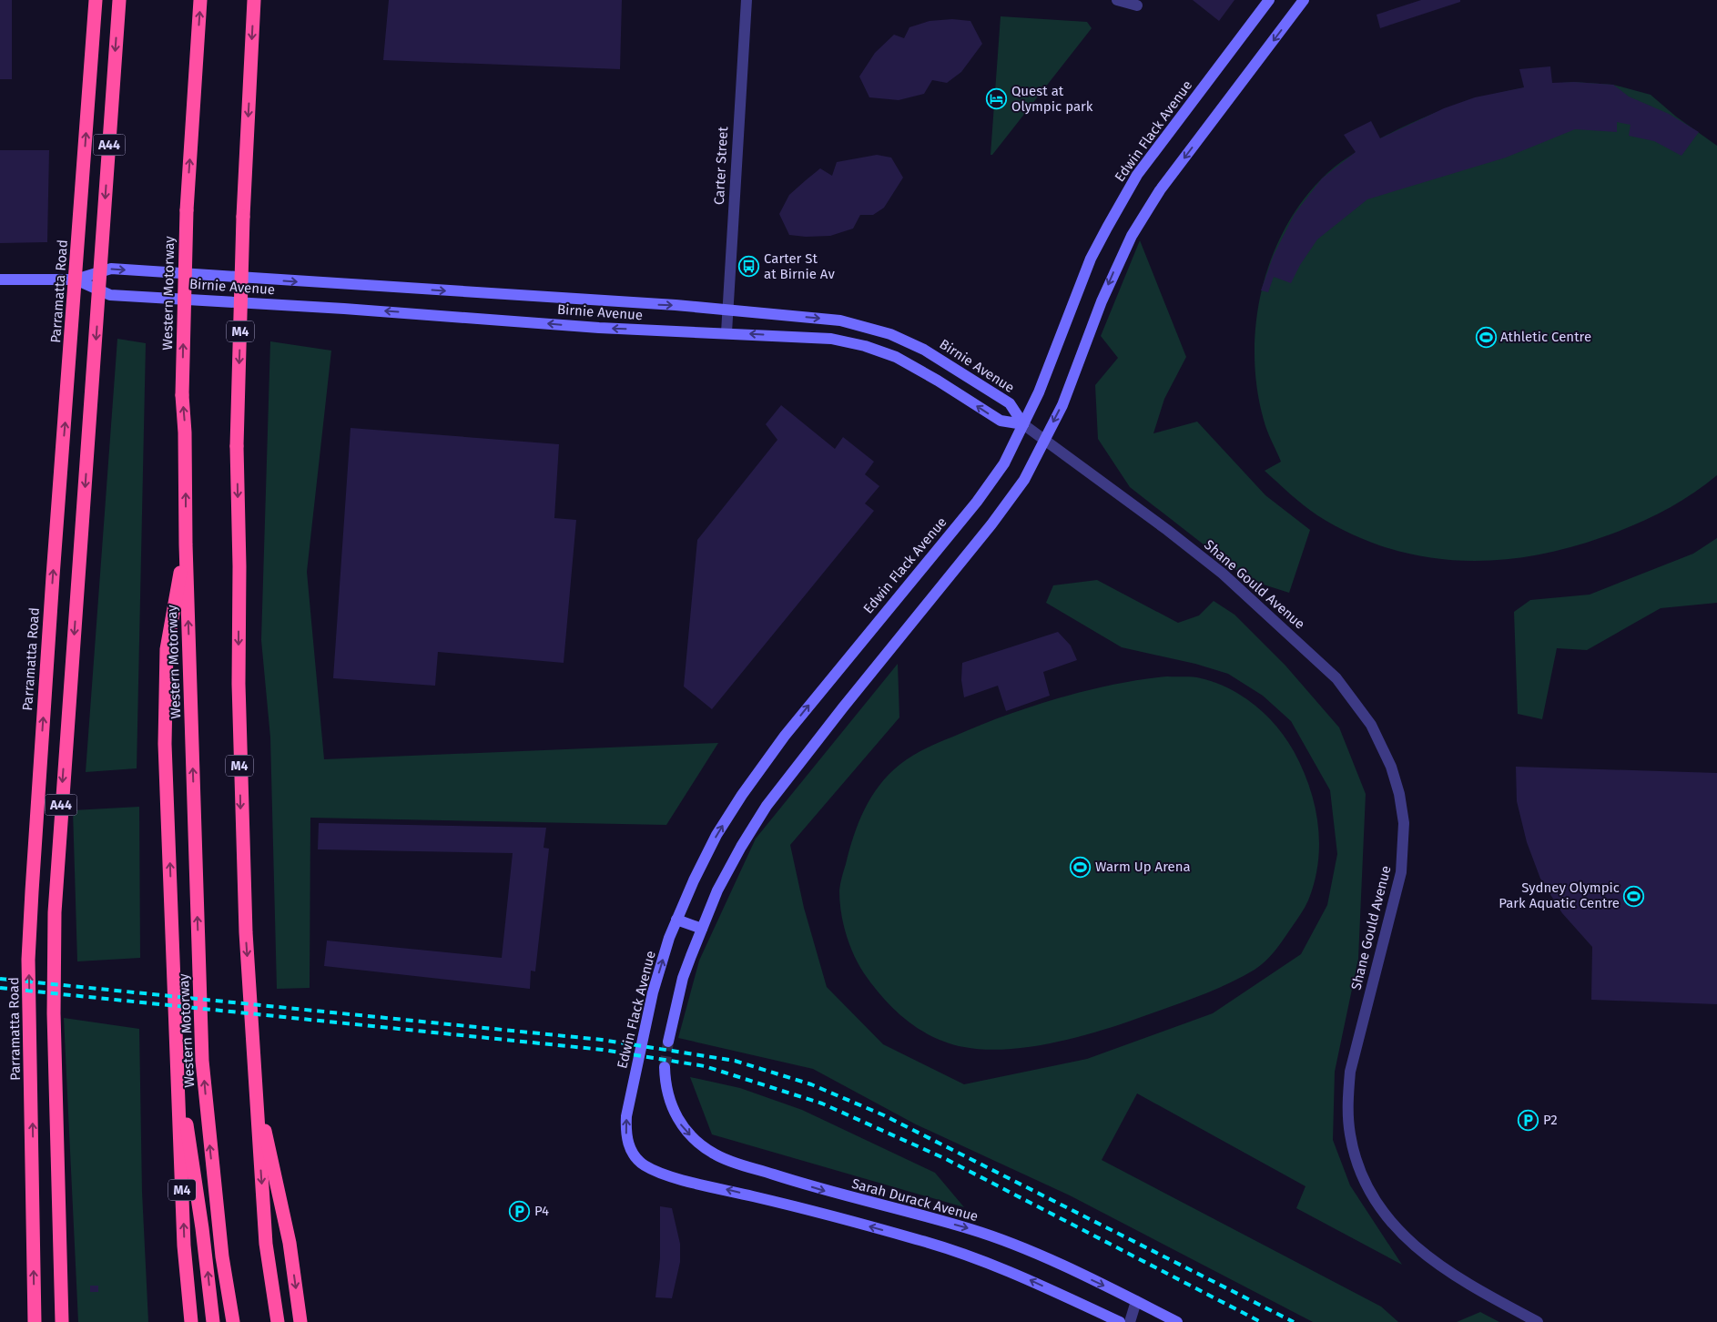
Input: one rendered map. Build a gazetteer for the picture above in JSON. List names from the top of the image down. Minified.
{"streets":{"highway":["A44","Parramatta Road","Western Motorway","M4"],"street":["Edwin Flack Avenue","Carter Street","Birnie Avenue","Shane Gould Avenue","Sarah Durack Avenue"]},"crossings":[["Edwin Flack Avenue","Birnie Avenue"],["Edwin Flack Avenue","Shane Gould Avenue"],["A44","Birnie Avenue"],["Carter Street","Birnie Avenue"],["Birnie Avenue","Parramatta Road"],["Birnie Avenue","Shane Gould Avenue"],["Western Motorway","M4"]],"one_way":["Sarah Durack Avenue"],"places":{"hotel":["Quest at Olympic park"],"bus stop":["Carter St at Birnie Av"],"sports":["Athletic Centre","Warm Up Arena","Sydney Olympic Park Aquatic Centre"],"parking":["P2","P4"]}}
